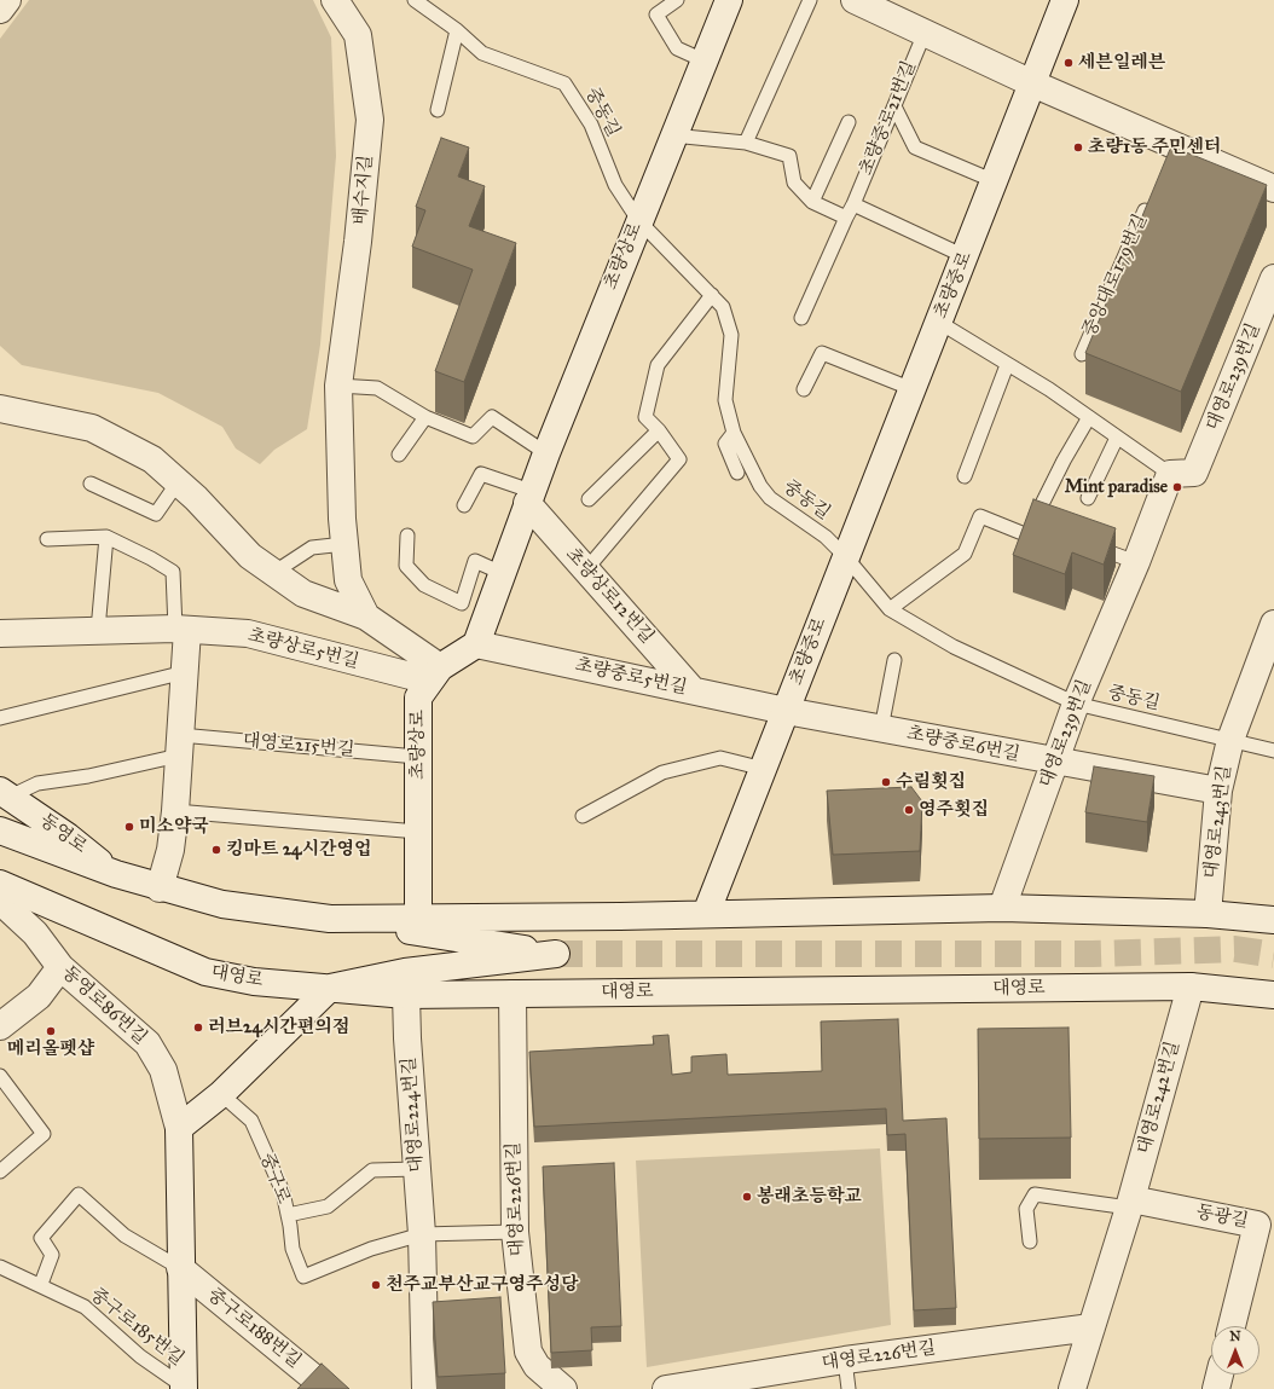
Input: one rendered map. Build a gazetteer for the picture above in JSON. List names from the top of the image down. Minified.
{"streets":{"street":["배수지길","초량상로","초량중로","대영로239번길","초량상로12번길","초량상로5번길","초량중로5번길","초량중로6번길","대영로243번길","동영로","대영로","동영로86번길","대영로242번길","대영로224번길","대영로226번길","동광길","중구로188번길"],"lane":["중동길","초량중로21번길","중앙대로179번길","대영로215번길","중구로","중구로185번길"]},"crossings":[["중동길","초량상로"],["중동길","초량중로"],["중동길","대영로239번길"],["중동길","대영로243번길"],["초량상로","초량상로12번길"],["초량상로","초량상로5번길"],["초량상로","초량중로5번길"],["초량상로","대영로215번길"],["초량중로","초량중로5번길"],["초량중로","초량중로6번길"],["대영로239번길","초량중로6번길"],["초량상로12번길","초량중로5번길"],["초량중로5번길","초량중로6번길"],["초량중로6번길","대영로243번길"],["대영로215번길","동영로"],["대영로","대영로242번길"],["대영로","대영로224번길"],["대영로","대영로226번길"],["대영로242번길","대영로226번길"],["대영로242번길","동광길"],["대영로224번길","중구로"]],"places":["세븐일레븐","초량1동 주민센터","Mint paradise","수림횟집","영주횟집","미소약국","킹마트 24시간영업","러브24시간편의점","메리올펫샵","봉래초등학교","천주교부산교구영주성당"],"north":"top"}
